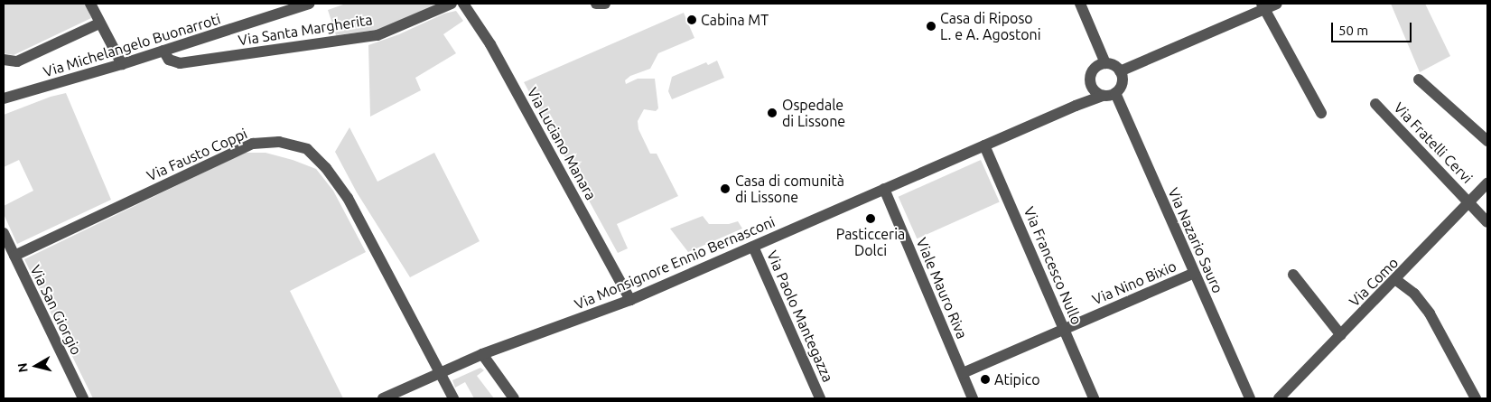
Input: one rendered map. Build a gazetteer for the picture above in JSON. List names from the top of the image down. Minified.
{"streets":{"street":["Via Santa Margherita","Via Michelangelo Buonarroti","Via Fratelli Cervi","Via Luciano Manara","Via Fausto Coppi","Via Nazario Sauro","Via Monsignore Ennio Bernasconi","Via Francesco Nullo","Via Como","Via Nino Bixio","Viale Mauro Riva","Via San Giorgio","Via Paolo Mantegazza"]},"crossings":[["Via Santa Margherita","Via Michelangelo Buonarroti"],["Via Fratelli Cervi","Via Como"],["Via Luciano Manara","Via Monsignore Ennio Bernasconi"],["Via Fausto Coppi","Via Monsignore Ennio Bernasconi"],["Via Fausto Coppi","Via San Giorgio"],["Via Nazario Sauro","Via Monsignore Ennio Bernasconi"],["Via Nazario Sauro","Via Nino Bixio"],["Via Monsignore Ennio Bernasconi","Via Francesco Nullo"],["Via Monsignore Ennio Bernasconi","Viale Mauro Riva"],["Via Monsignore Ennio Bernasconi","Via Paolo Mantegazza"],["Via Francesco Nullo","Via Nino Bixio"],["Via Nino Bixio","Viale Mauro Riva"]],"places":["Cabina MT","Casa di Riposo L. e A. Agostoni","Ospedale di Lissone","Casa di comunità di Lissone","Pasticceria Dolci","Atipico"],"scale_bar":"50 m","north":"left"}
